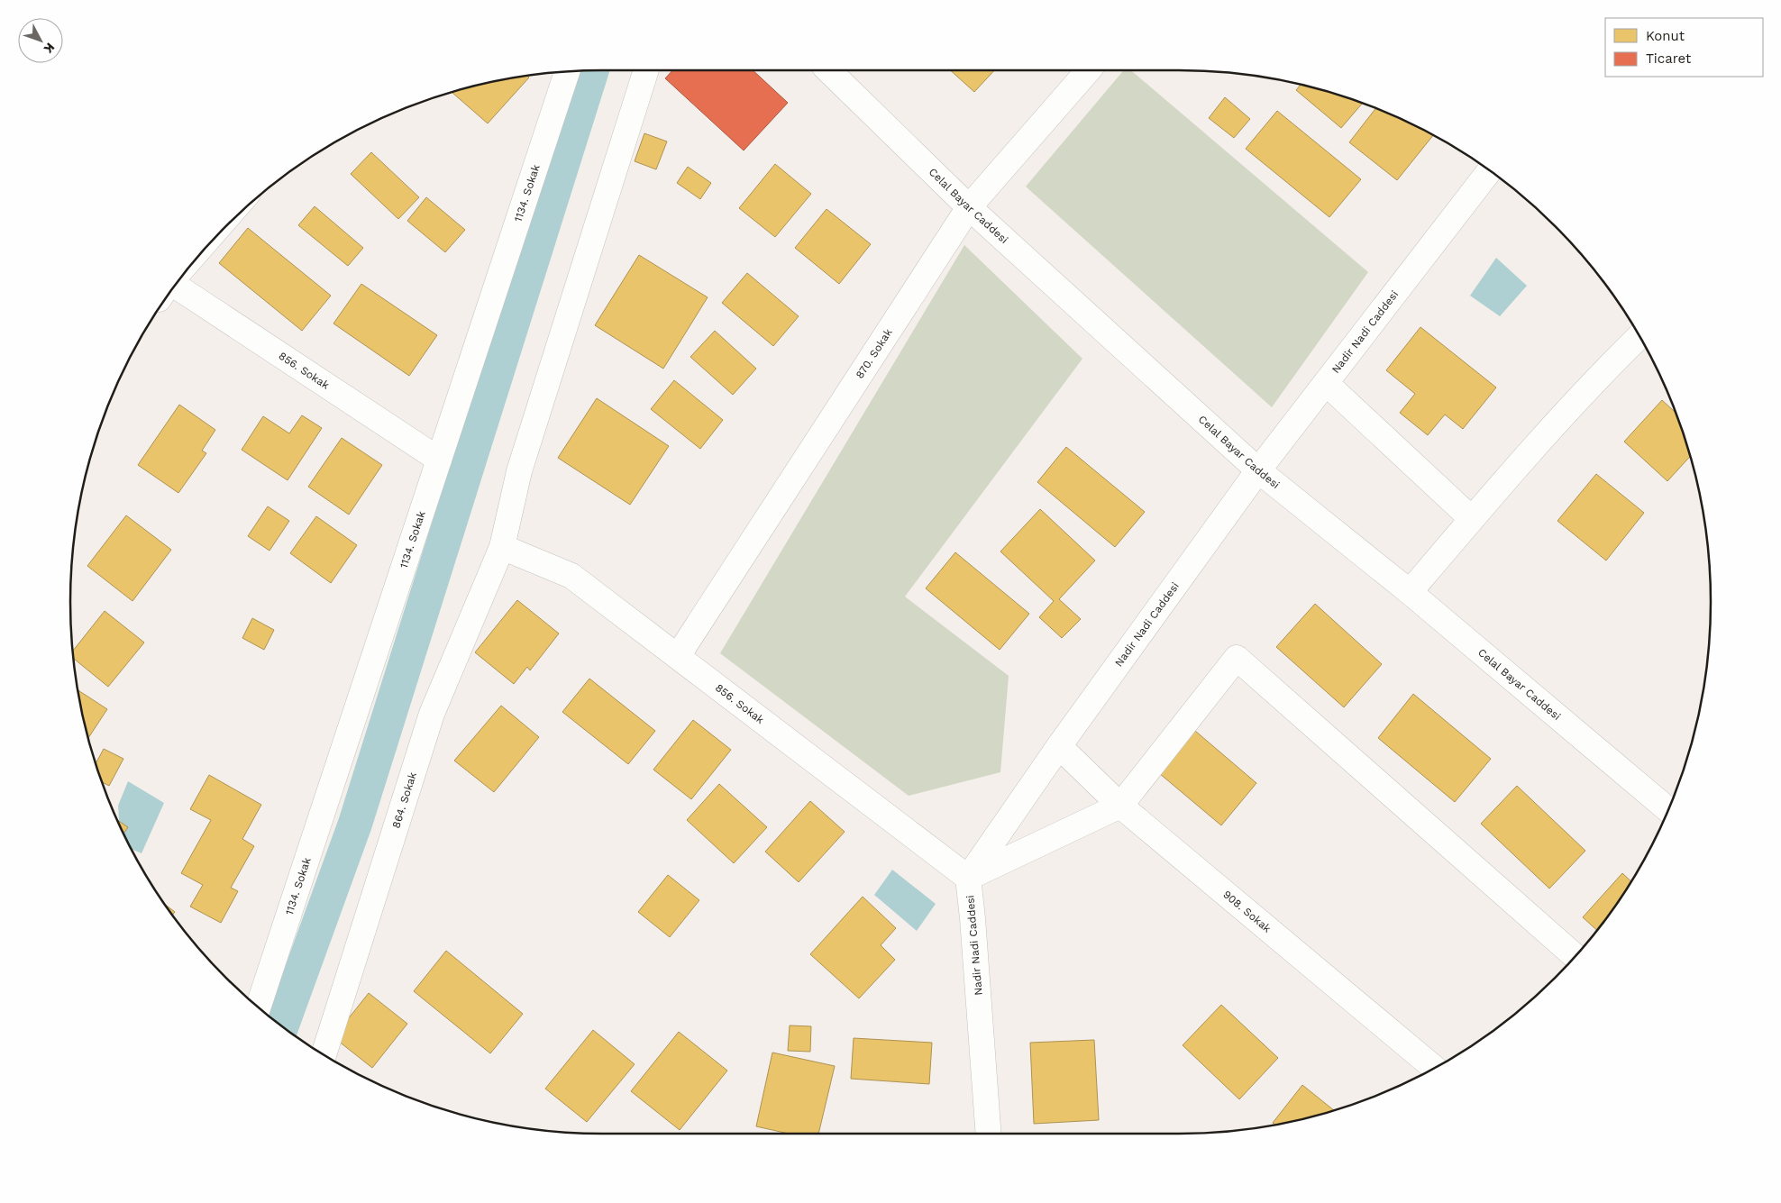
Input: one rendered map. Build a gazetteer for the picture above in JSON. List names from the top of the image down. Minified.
{"streets":{"street":["1134. Sokak","Celal Bayar Caddesi","Nadir Nadi Caddesi","870. Sokak","856. Sokak","864. Sokak","908. Sokak"]},"crossings":[["1134. Sokak","856. Sokak"],["Celal Bayar Caddesi","Nadir Nadi Caddesi"],["Celal Bayar Caddesi","870. Sokak"],["Nadir Nadi Caddesi","856. Sokak"],["Nadir Nadi Caddesi","908. Sokak"],["870. Sokak","856. Sokak"],["856. Sokak","864. Sokak"]],"legend":["Konut","Ticaret"],"north":"bottom right"}
